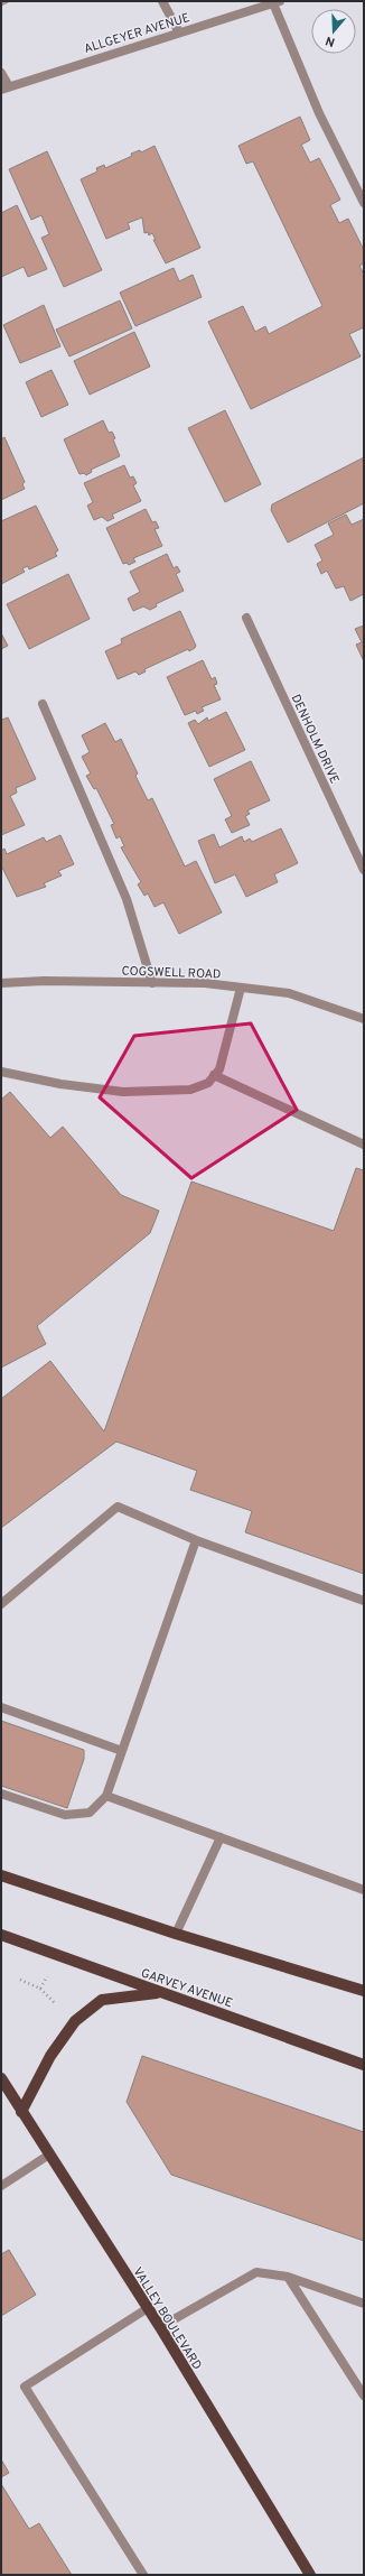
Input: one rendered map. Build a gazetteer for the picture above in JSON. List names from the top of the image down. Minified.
{"streets":{"main road":["GARVEY AVENUE","VALLEY BOULEVARD"],"street":["ALLGEYER AVENUE","DENHOLM DRIVE","COGSWELL ROAD"]},"north":"bottom"}
